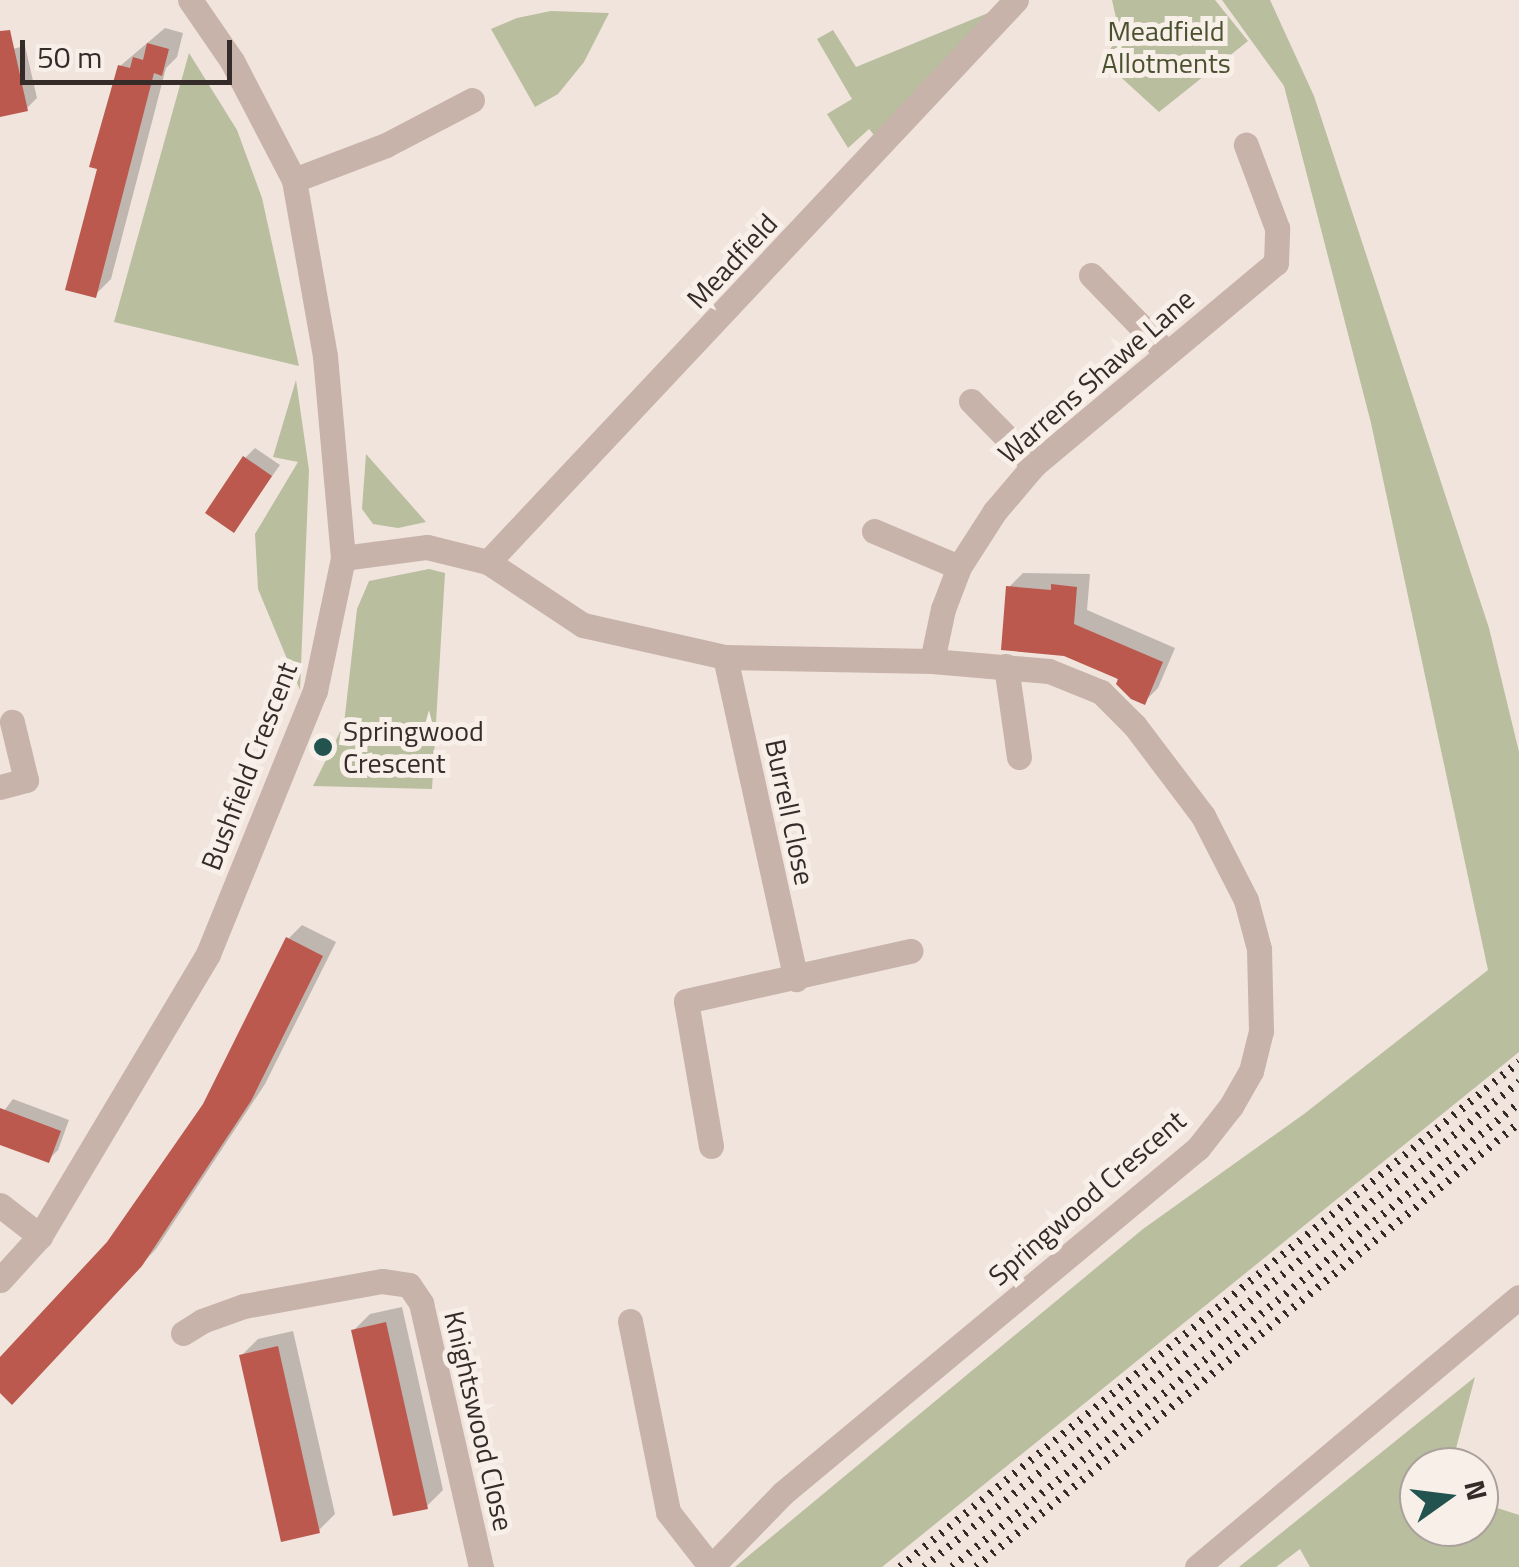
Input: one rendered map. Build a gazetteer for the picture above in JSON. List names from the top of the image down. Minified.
{"streets":{"street":["Meadfield","Warrens Shawe Lane","Bushfield Crescent","Burrell Close","Springwood Crescent","Knightswood Close"]},"crossings":[["Meadfield","Springwood Crescent"],["Warrens Shawe Lane","Springwood Crescent"],["Bushfield Crescent","Springwood Crescent"],["Burrell Close","Springwood Crescent"]],"parks":["Meadfield Allotments"],"places":["Springwood Crescent"],"scale_bar":"50 m","north":"right"}
